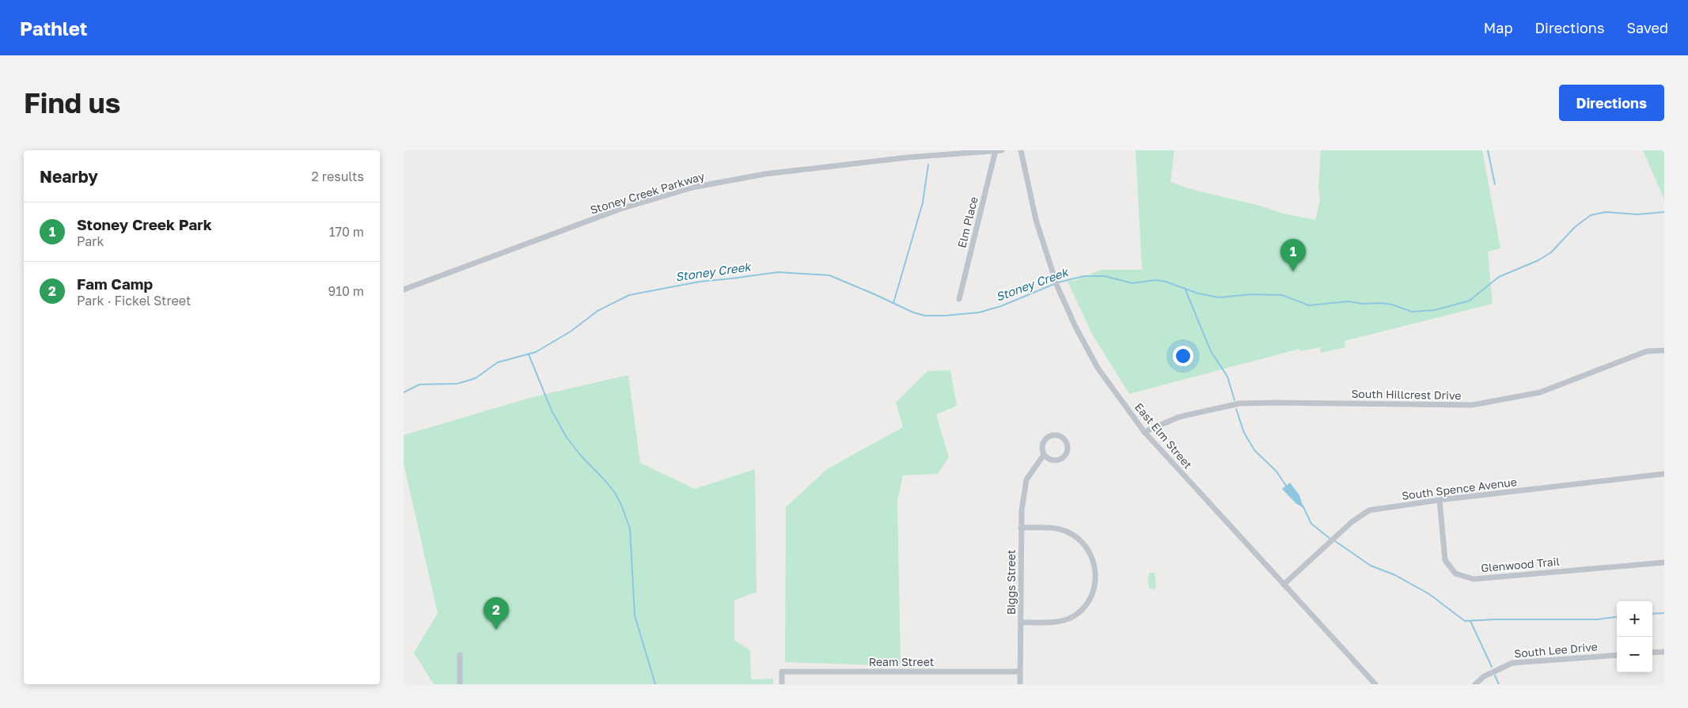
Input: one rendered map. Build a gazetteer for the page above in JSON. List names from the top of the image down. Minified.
{"streets":{"street":["Stoney Creek Parkway","Elm Place","South Hillcrest Drive","East Elm Street","South Spence Avenue","Glenwood Trail","Biggs Street","South Lee Drive","Ream Street"]},"crossings":[["Stoney Creek Parkway","Elm Place"],["South Hillcrest Drive","East Elm Street"],["East Elm Street","South Spence Avenue"],["South Spence Avenue","Glenwood Trail"],["Biggs Street","Ream Street"]],"water":["Stoney Creek"],"page":{"header":"Pathlet","nav":["Map","Directions","Saved"],"buttons":"Directions","title":"Find us","heading":["Nearby","2 results"],"list":[{"mark":"1","name":"Stoney Creek Park","note":"Park","value":"170 m"},{"mark":"2","name":"Fam Camp","note":"Park · Fickel Street","value":"910 m"}],"pins":["1","2"],"map_buttons":["+","−"]}}
